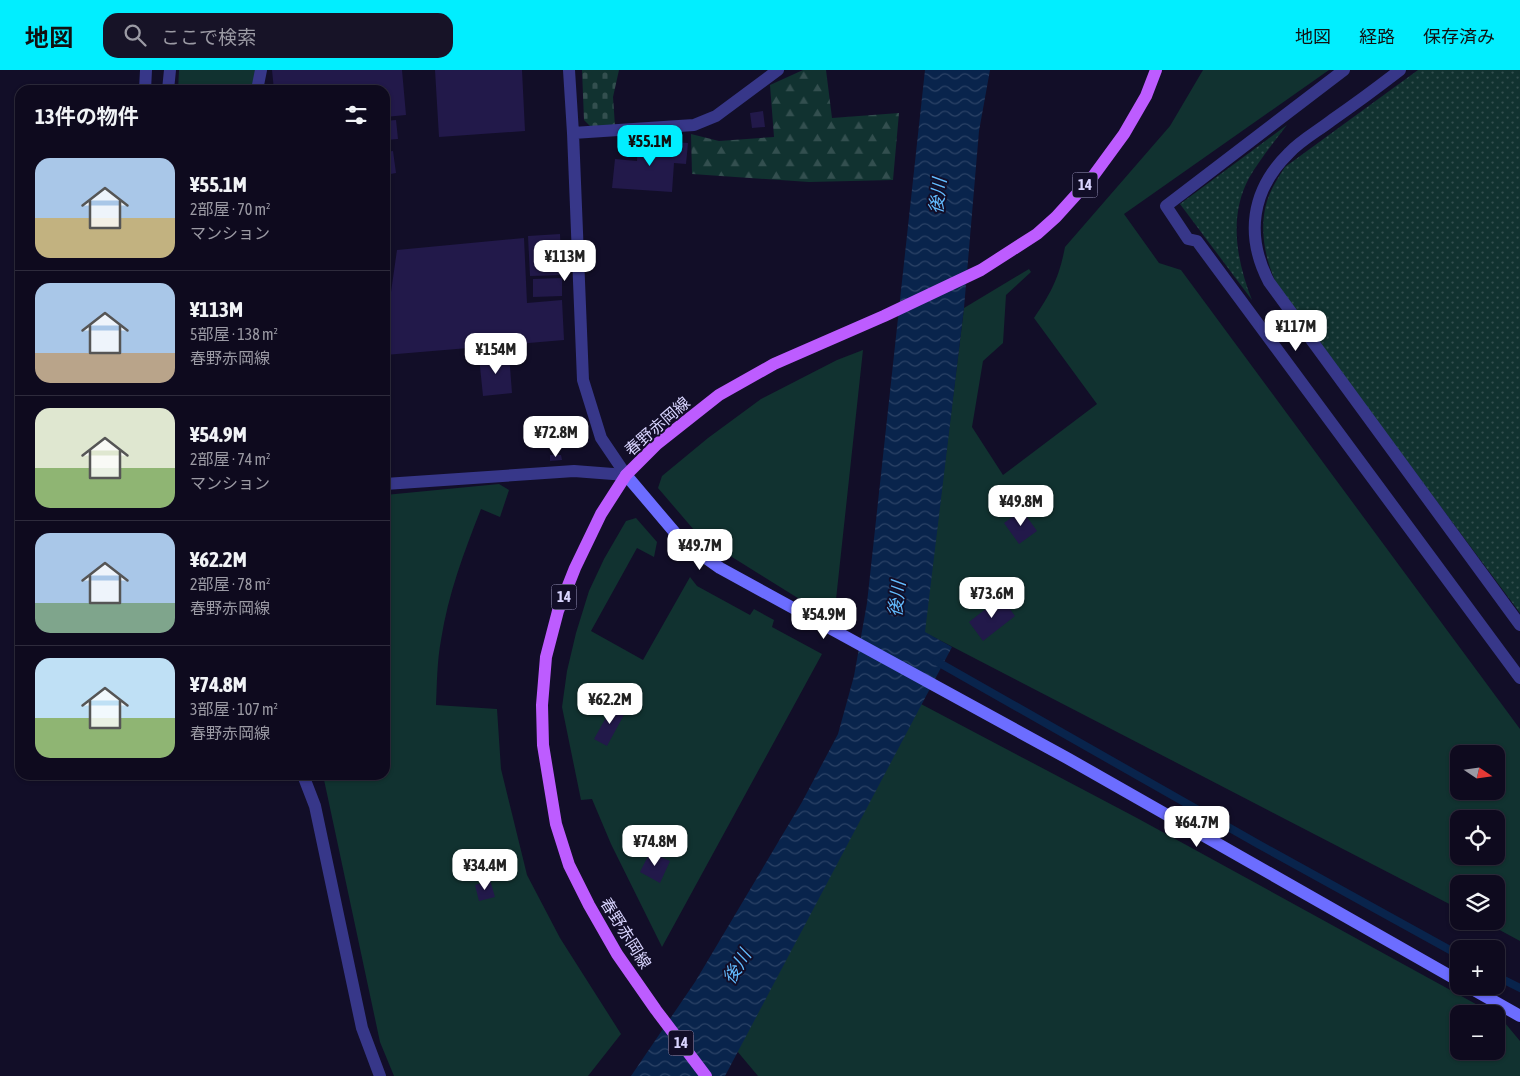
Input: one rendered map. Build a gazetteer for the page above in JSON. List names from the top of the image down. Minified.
{"streets":{"main road":["14","春野赤岡線"]},"water":["後川"],"north":"right","page":{"header":"地図","search":"ここで検索","nav":["地図","経路","保存済み"],"heading":"13件の物件","price":["¥55.1M","¥113M","¥117M","¥154M","¥72.8M","¥49.8M","¥49.7M","¥73.6M","¥54.9M","¥62.2M","¥64.7M","¥74.8M","¥34.4M"],"list":[{"name":"¥55.1M","note":"2部屋 · 70 m² · マンション"},{"name":"¥113M","note":"5部屋 · 138 m² · 春野赤岡線"},{"name":"¥54.9M","note":"2部屋 · 74 m² · マンション"},{"name":"¥62.2M","note":"2部屋 · 78 m² · 春野赤岡線"},{"name":"¥74.8M","note":"3部屋 · 107 m² · 春野赤岡線"}],"map_buttons":["+","−"]}}
